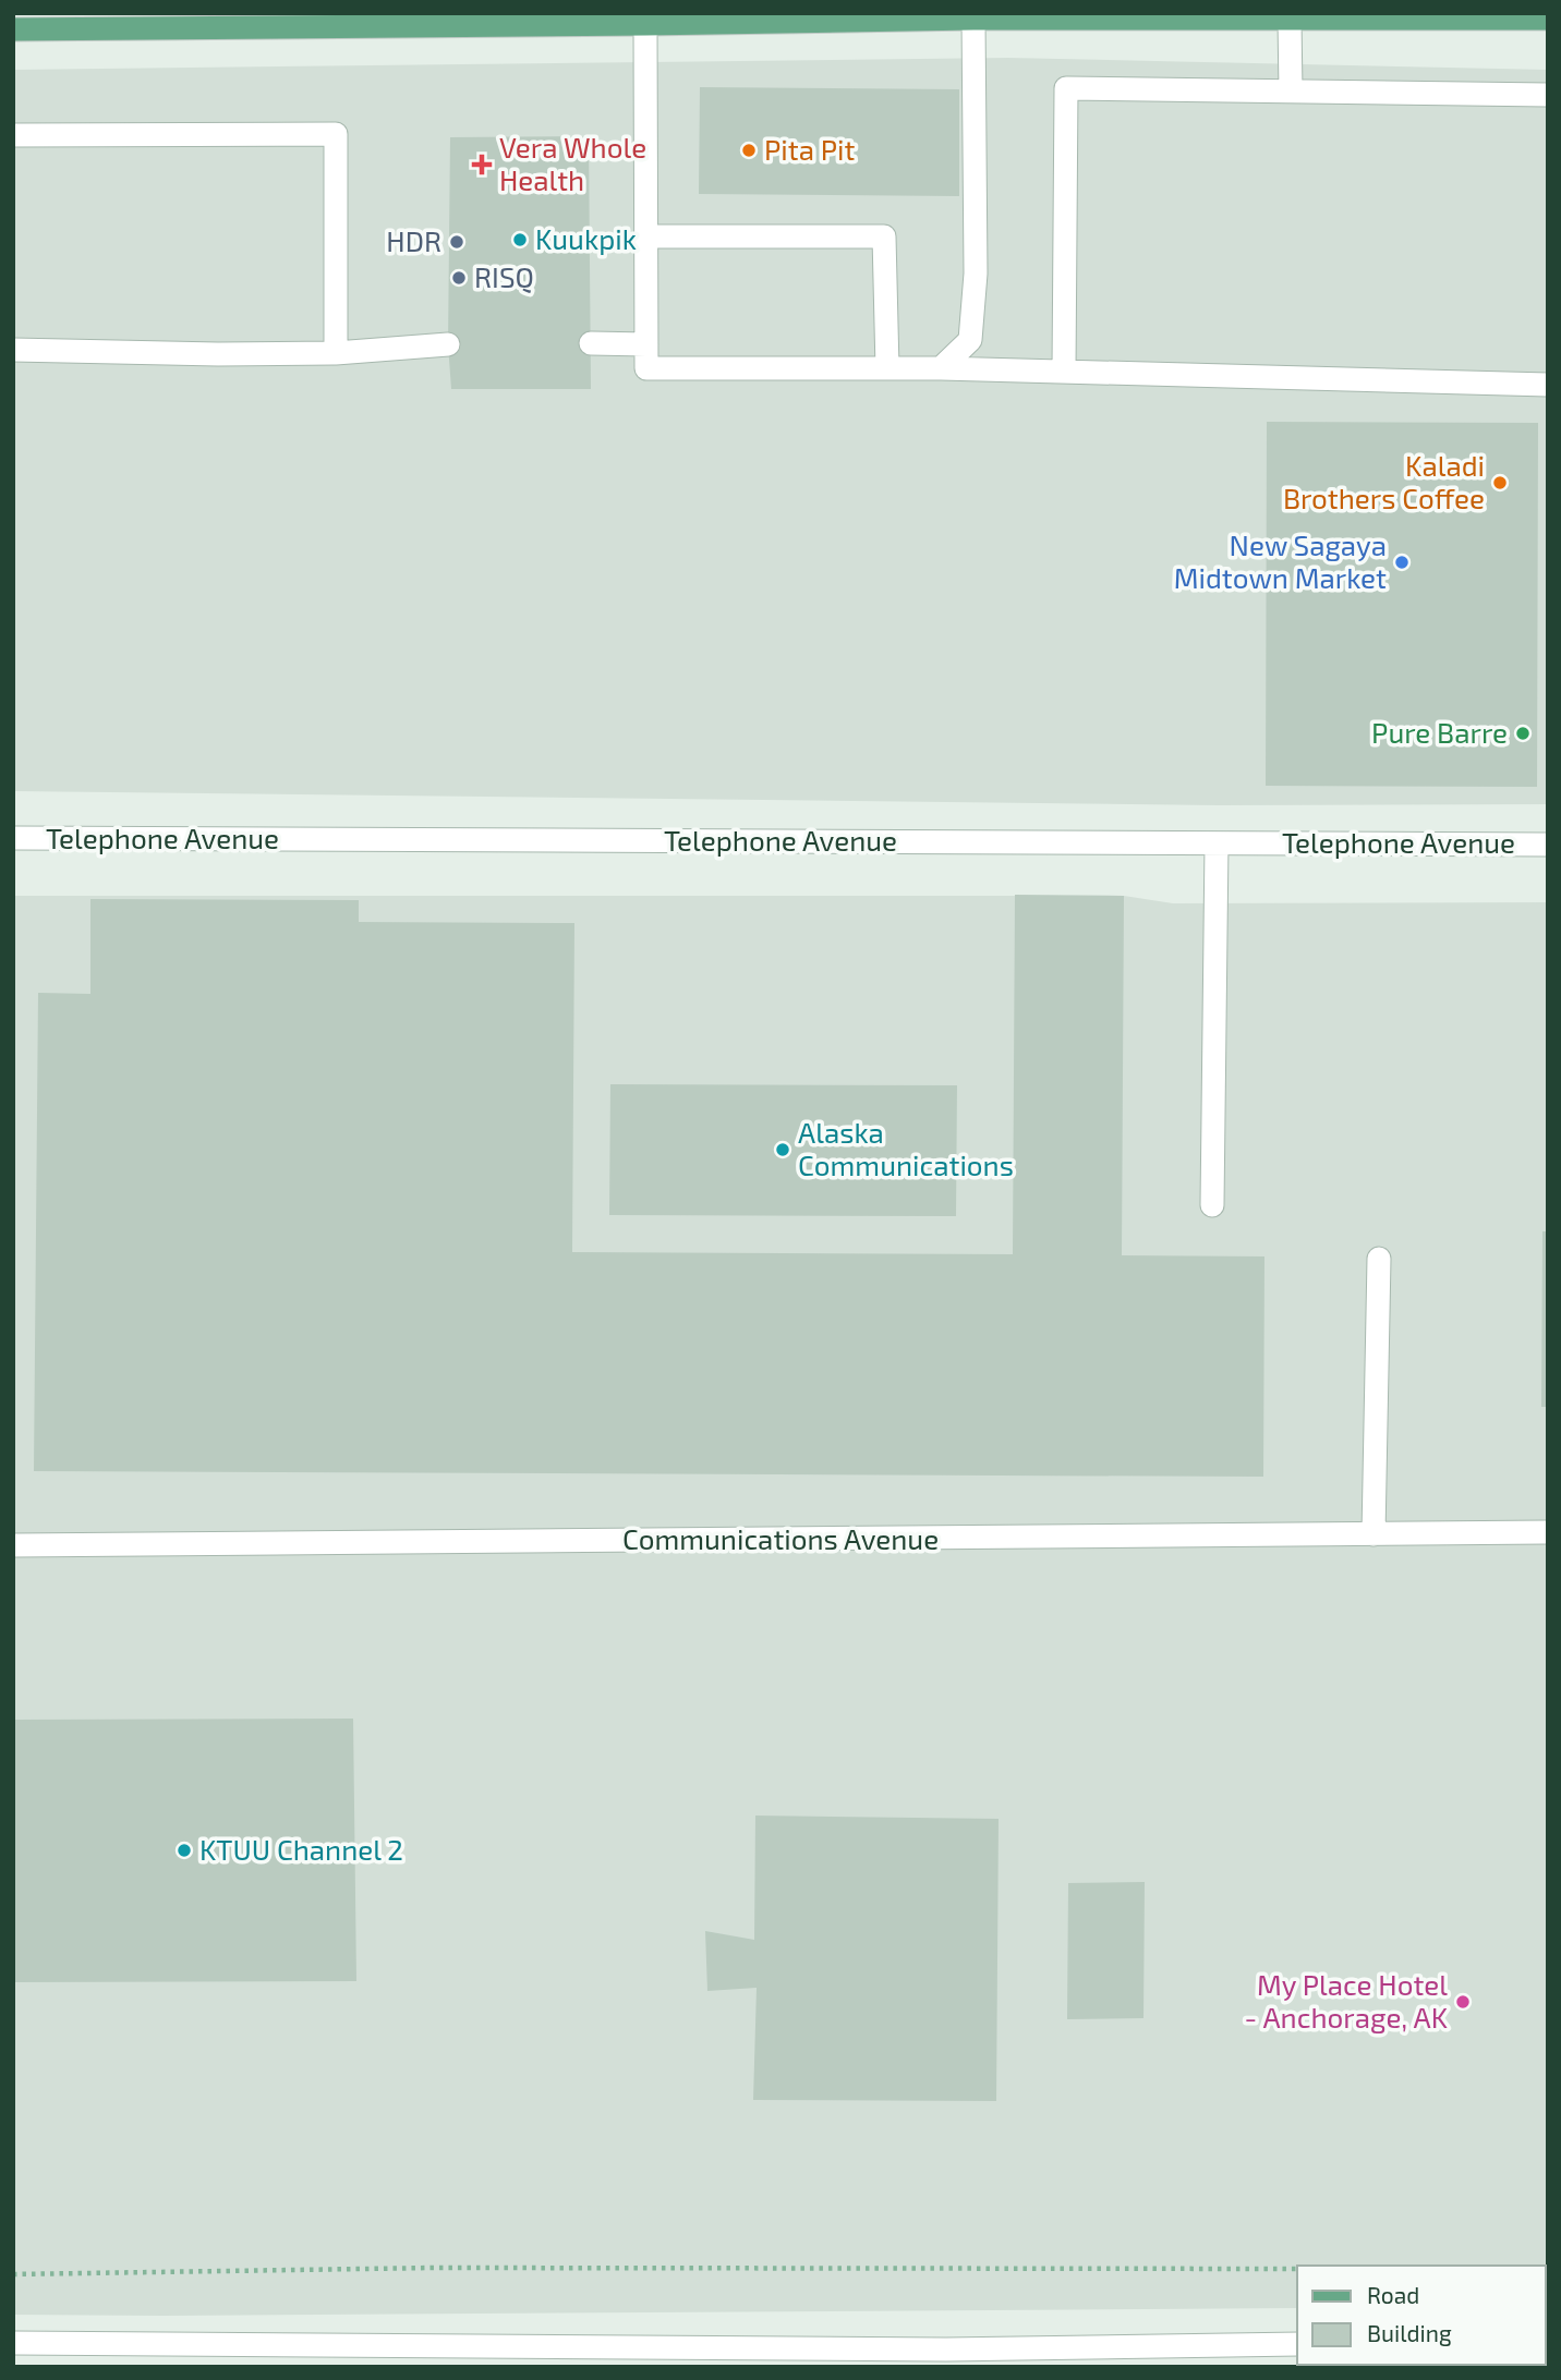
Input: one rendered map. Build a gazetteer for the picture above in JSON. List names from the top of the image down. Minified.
{"streets":{"street":["Telephone Avenue","Communications Avenue"]},"places":{"other":["Pita Pit","Kuukpik","HDR","RISQ","Kaladi Brothers Coffee","New Sagaya Midtown Market","Pure Barre","Alaska Communications","KTUU Channel 2","My Place Hotel - Anchorage, AK"],"health":["Vera Whole Health"]},"legend":["Road","Building"]}
